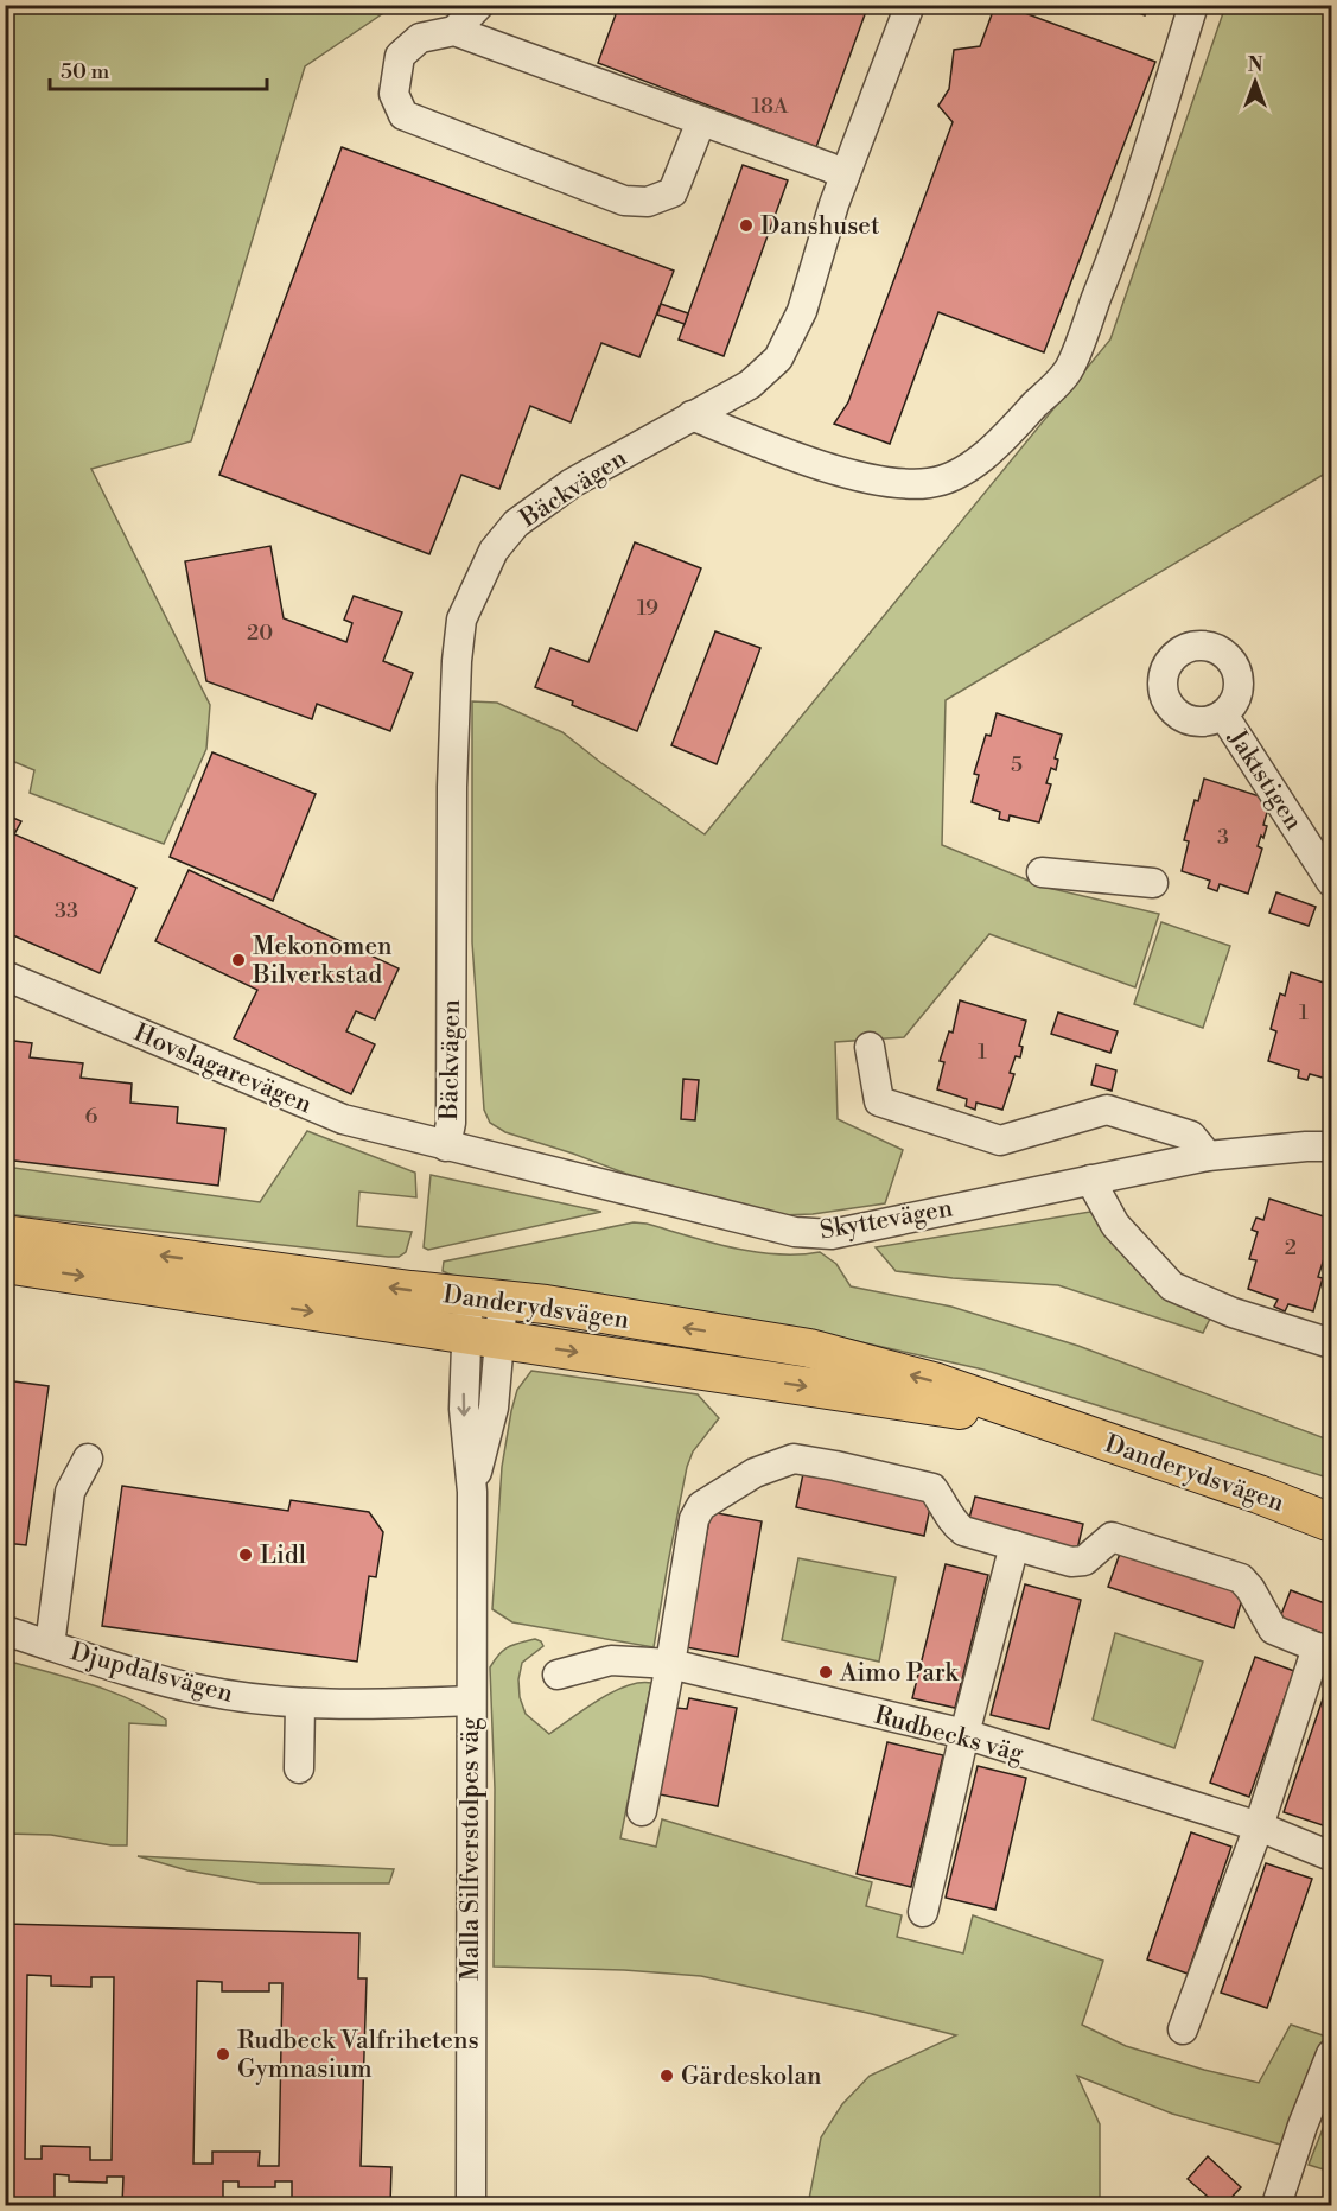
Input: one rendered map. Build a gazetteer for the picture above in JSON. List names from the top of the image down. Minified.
{"streets":{"main road":["Danderydsvägen"],"street":["Bäckvägen","Jaktstigen","Hovslagarevägen","Skyttevägen","Djupdalsvägen","Rudbecks väg","Malla Silfverstolpes väg"]},"crossings":[["Bäckvägen","Hovslagarevägen"],["Bäckvägen","Skyttevägen"],["Hovslagarevägen","Skyttevägen"],["Danderydsvägen","Malla Silfverstolpes väg"],["Djupdalsvägen","Malla Silfverstolpes väg"]],"places":["Danshuset","Mekonomen Bilverkstad","Lidl","Aimo Park","Rudbeck Valfrihetens Gymnasium","Gärdeskolan"],"house_numbers":["18A","19","20","5","3","33","1","1","6","2"],"scale_bar":"50 m","north":"top"}
